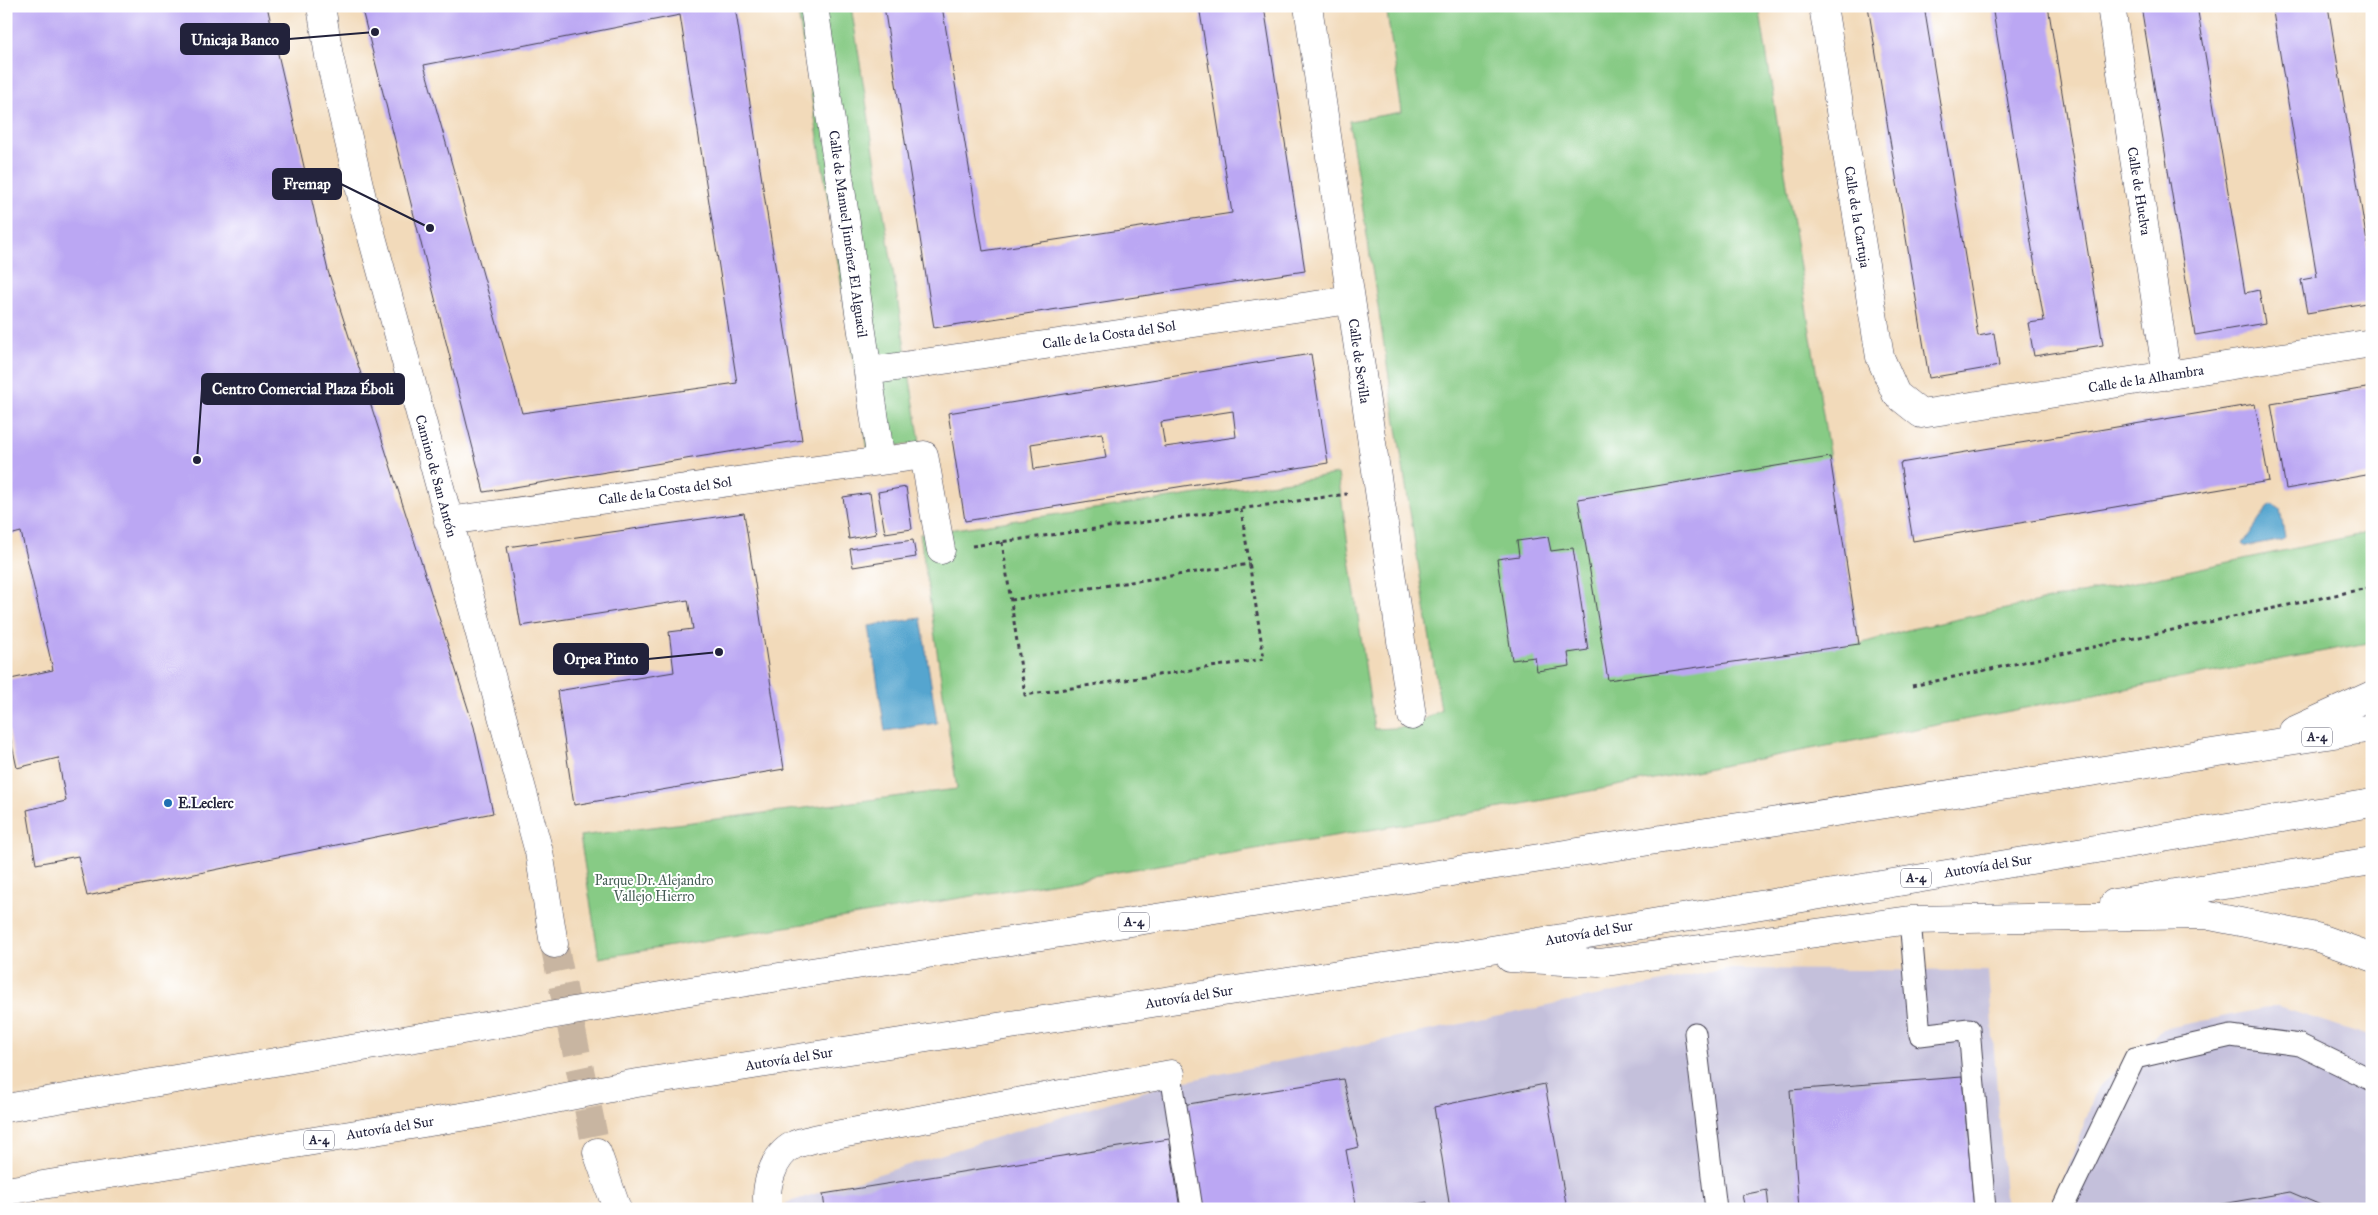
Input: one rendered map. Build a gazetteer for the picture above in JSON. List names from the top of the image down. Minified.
{"streets":{"main road":["Calle de Huelva","Calle de la Cartuja","Calle de Manuel Jiménez El Alguacil","Calle de la Costa del Sol","Calle de Sevilla","Calle de la Alhambra","Camino de San Antón","A-4","Autovía del Sur"]},"crossings":[["Calle de Huelva","Calle de la Alhambra"],["Calle de la Cartuja","Calle de la Alhambra"],["Calle de Manuel Jiménez El Alguacil","Calle de la Costa del Sol"],["Calle de la Costa del Sol","Calle de Sevilla"],["Calle de la Costa del Sol","Camino de San Antón"]],"parks":["Parque Dr. Alejandro Vallejo Hierro"],"places":["Unicaja Banco","Fremap","Centro Comercial Plaza Éboli","Orpea Pinto","E.Leclerc"]}
